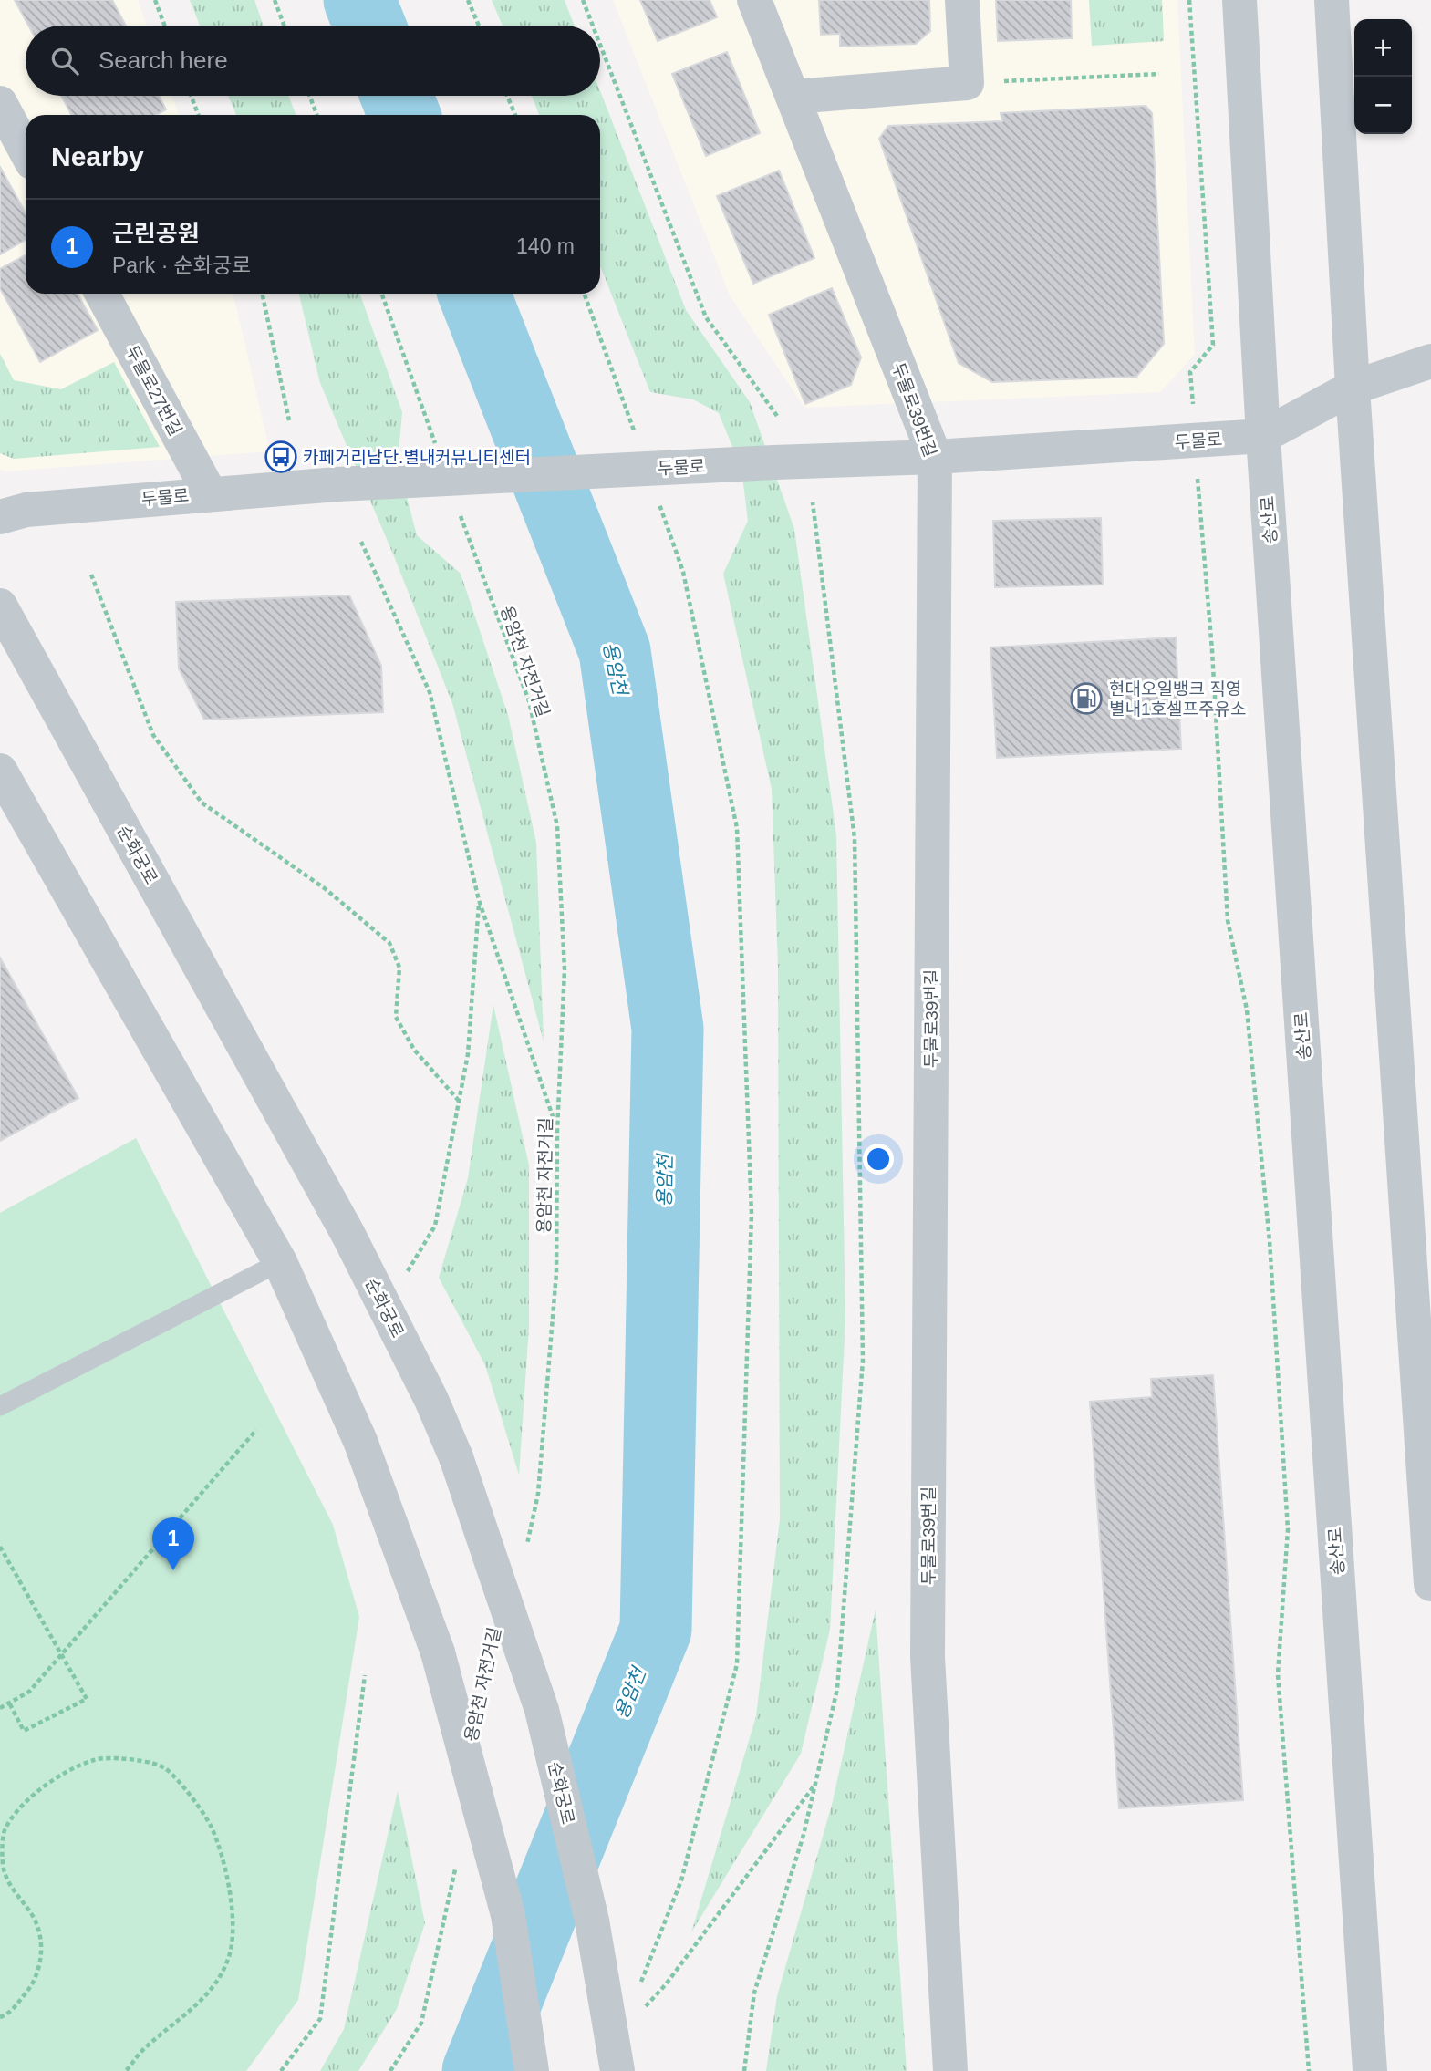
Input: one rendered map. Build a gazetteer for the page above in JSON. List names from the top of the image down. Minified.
{"streets":{"street":["두물로27번길","두물로39번길","두물로","송산로","순화궁로"],"path":["용암천 자전거길"]},"crossings":[["두물로27번길","두물로"],["두물로39번길","두물로"],["두물로","송산로"]],"water":["용암천"],"places":{"bus stop":["카페거리남단.별내커뮤니티센터"],"fuel station":["현대오일뱅크 직영 별내1호셀프주유소"]},"page":{"map_buttons":["+","−"],"search":"Search here","heading":"Nearby","list":[{"mark":"1","name":"근린공원","note":"Park · 순화궁로","value":"140 m"}],"pins":"1"}}
